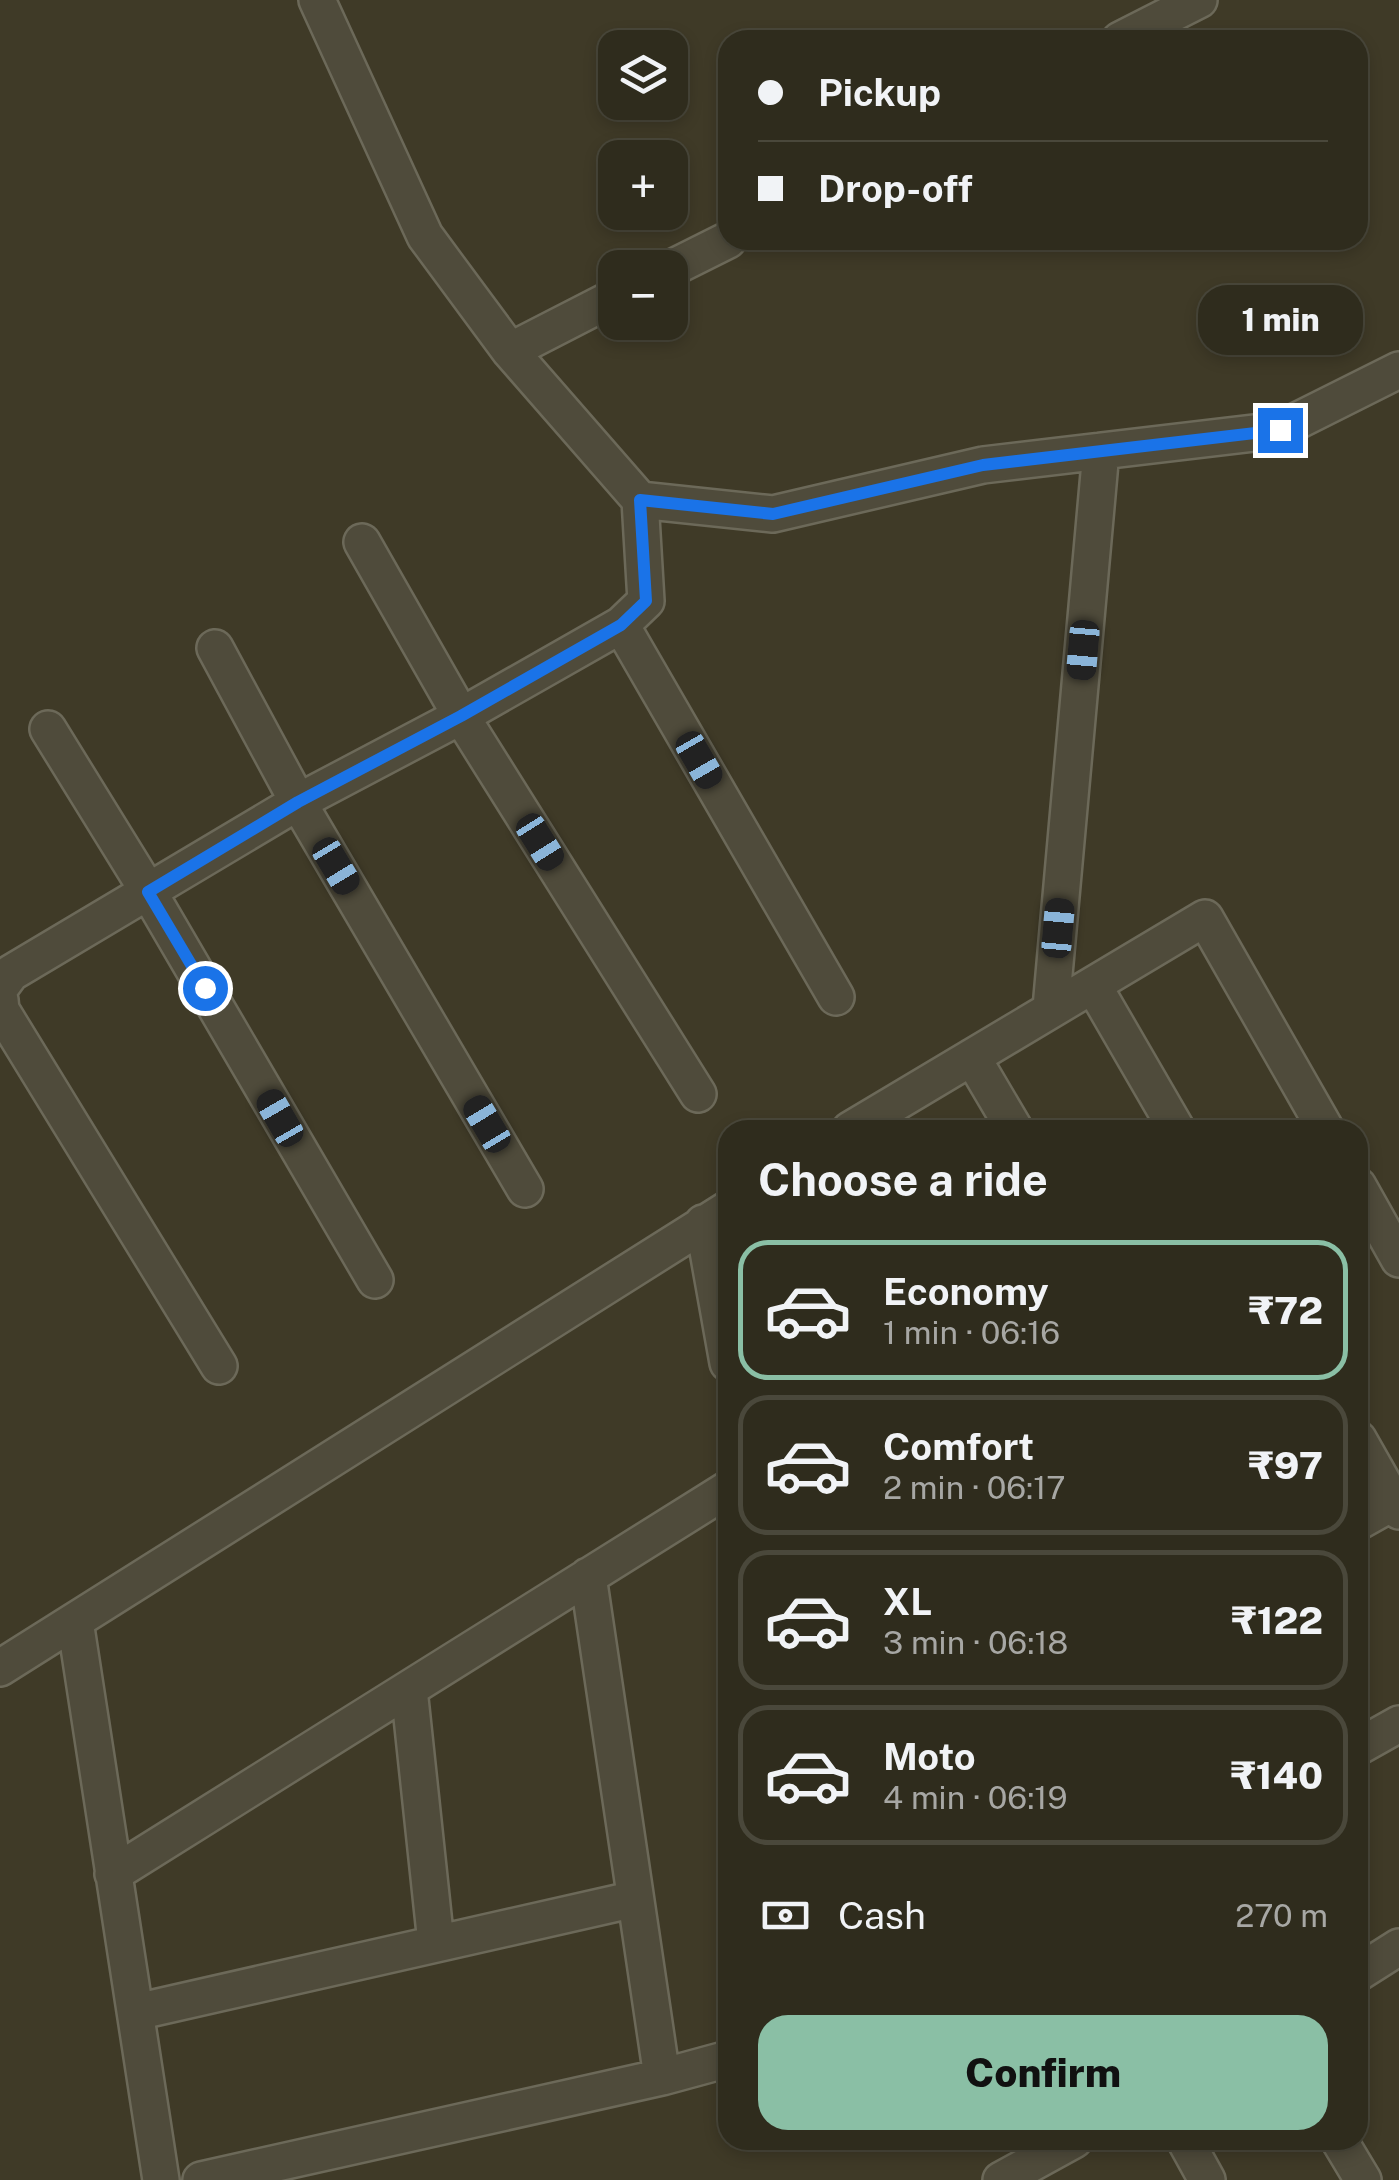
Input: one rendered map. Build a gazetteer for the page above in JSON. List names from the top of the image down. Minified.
{"page":{"map_buttons":["+","−"],"banner":["Pickup","Drop-off"],"bubble":"1 min","heading":"Choose a ride","list":[{"name":"Economy","note":"1 min · 06:16","value":"₹72"},{"name":"Comfort","note":"2 min · 06:17","value":"₹97"},{"name":"XL","note":"3 min · 06:18","value":"₹122"},{"name":"Moto","note":"4 min · 06:19","value":"₹140"}],"pay":["Cash","270 m"],"buttons":"Confirm"}}
